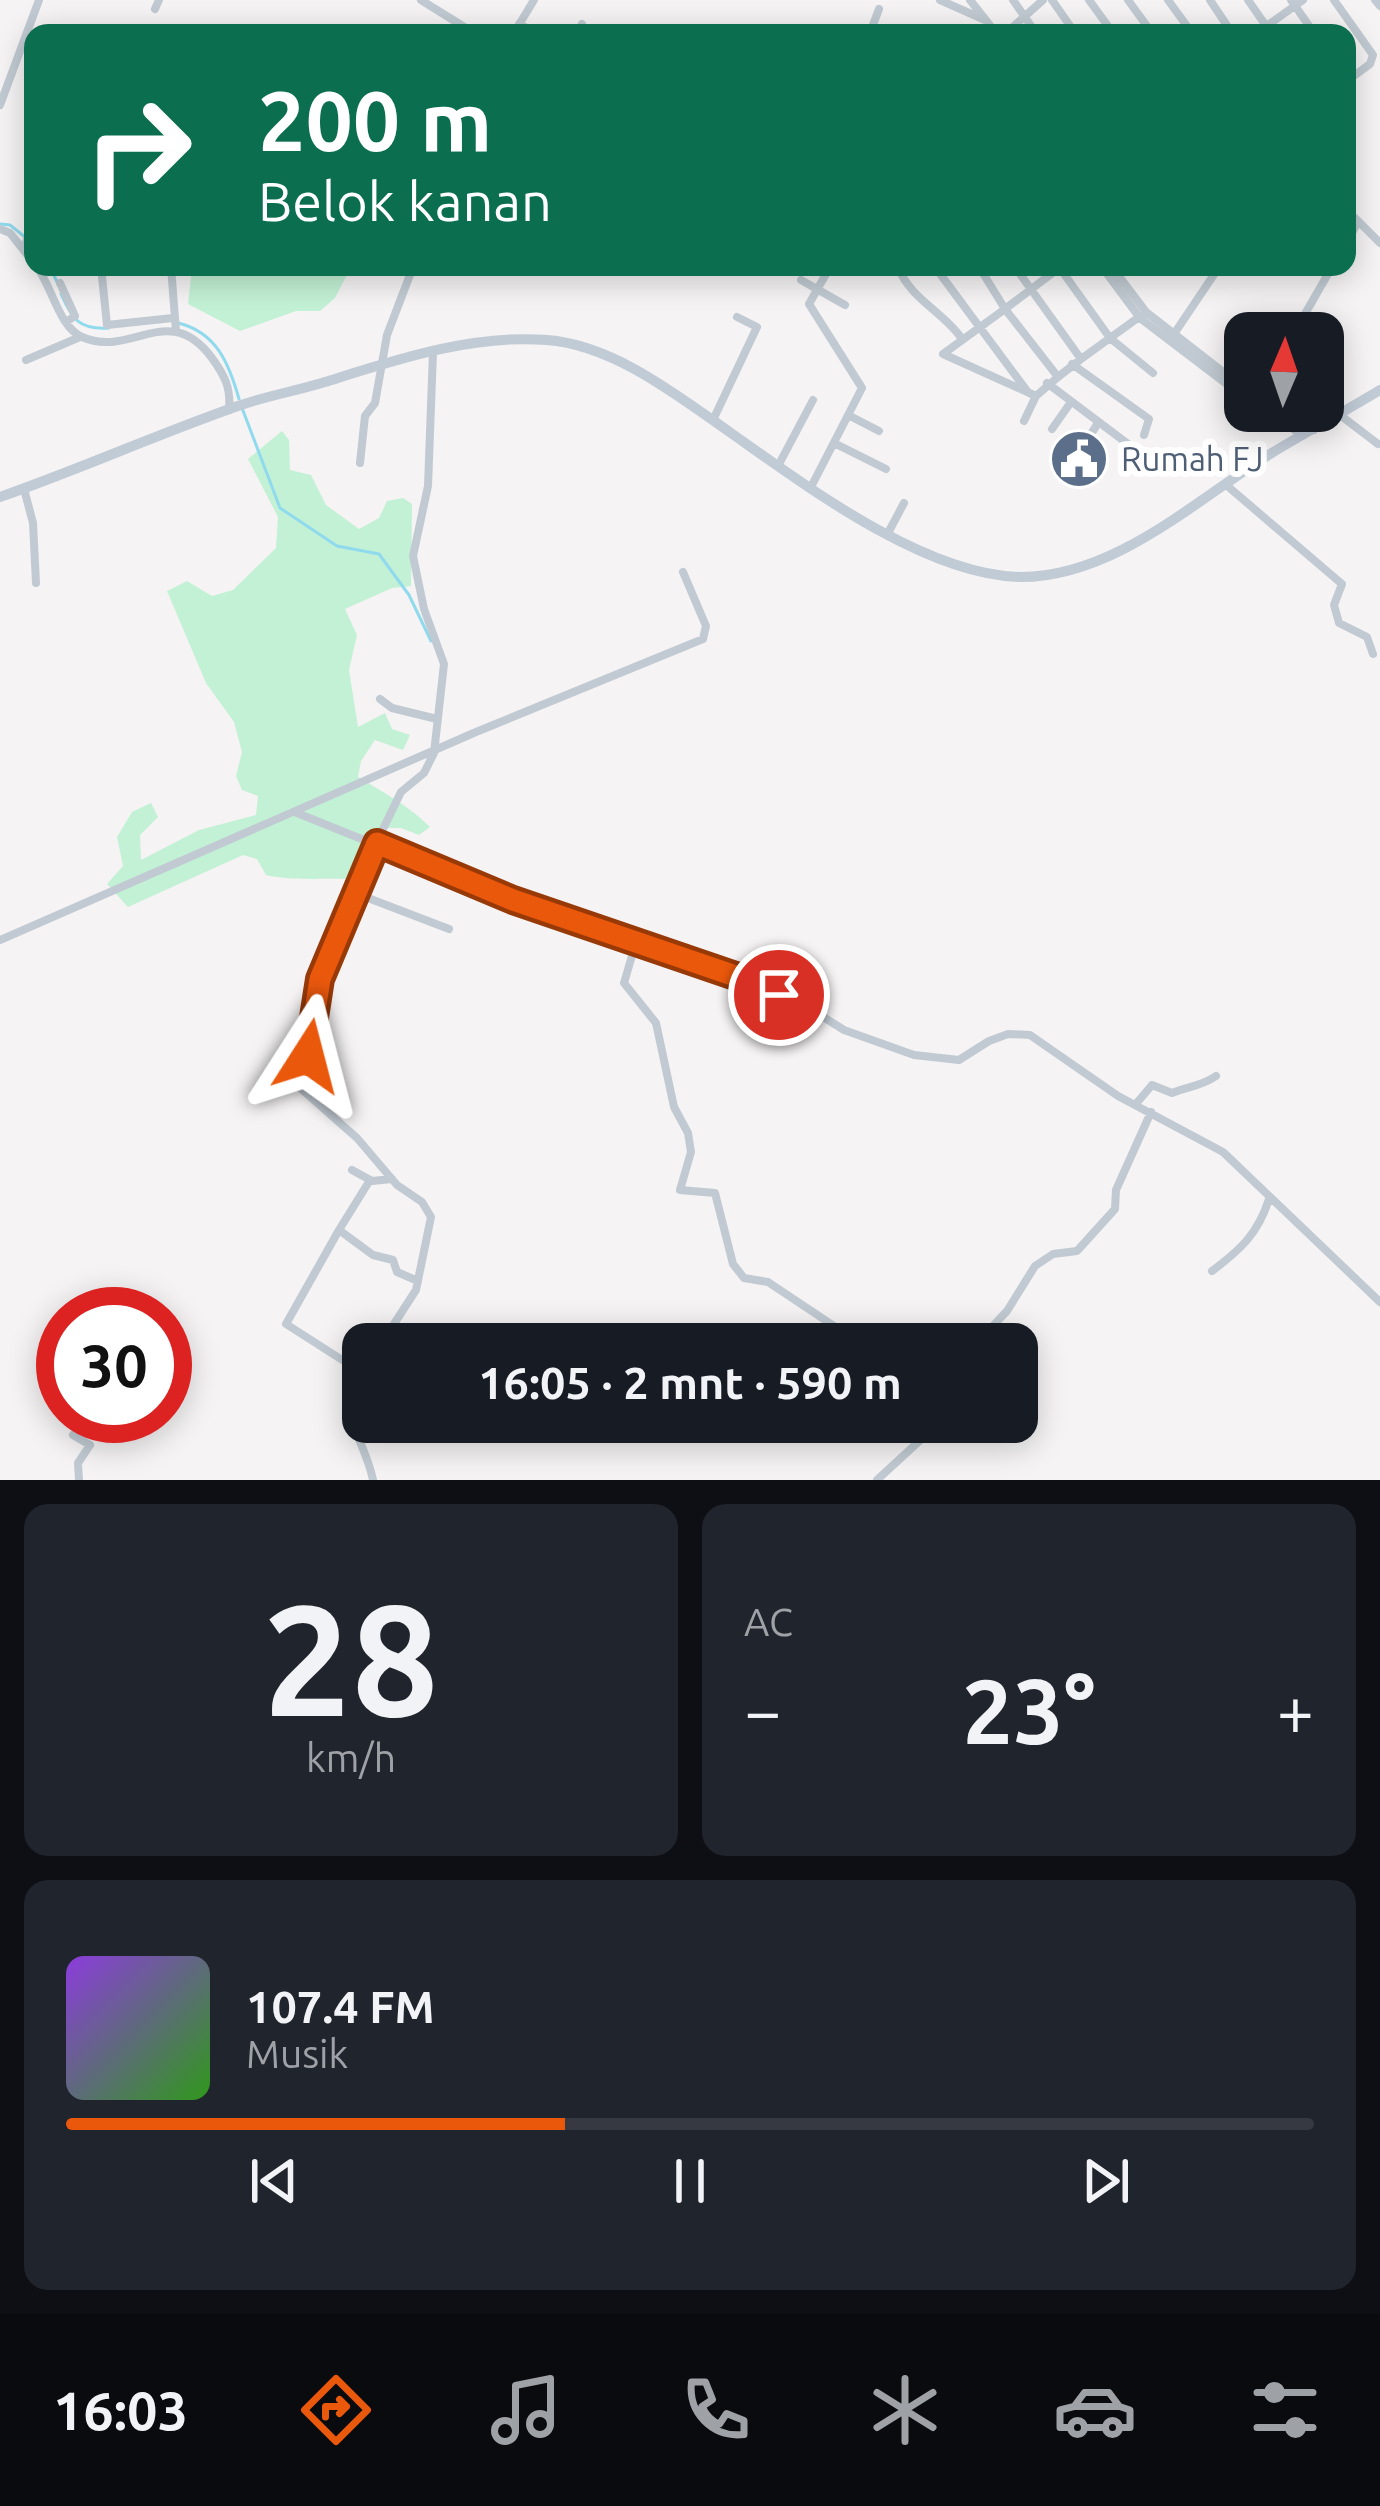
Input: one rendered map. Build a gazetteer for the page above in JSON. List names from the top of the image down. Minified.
{"places":{"public building":["Rumah FJ"]},"north":"top","page":{"turn":["200 m","Belok kanan"],"limit":"30","trip":"16:05 · 2 mnt · 590 m","tile":[["28","km/h"],"AC"],"heat":["−","23°","+"],"song":["107.4 FM","Musik"],"tabs":"16:03"}}
